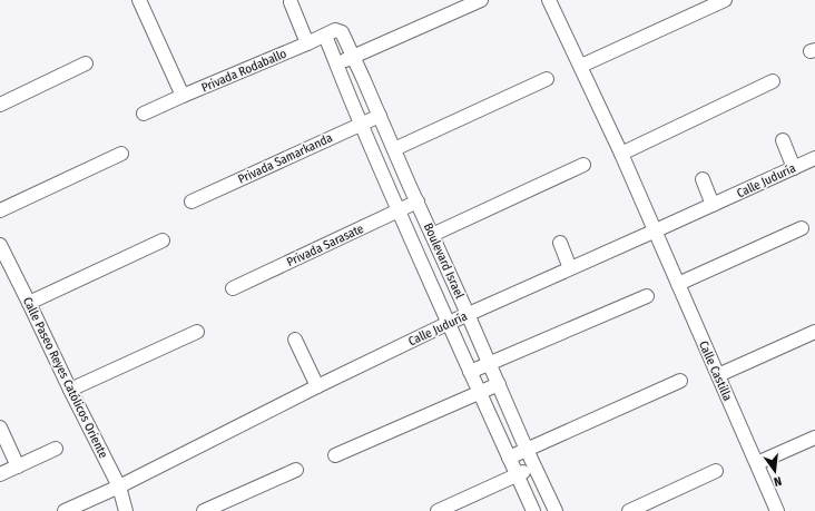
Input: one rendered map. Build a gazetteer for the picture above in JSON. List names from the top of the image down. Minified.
{"streets":{"street":["Privada Rodaballo","Privada Samarkanda","Calle Juduría","Privada Sarasate","Boulevard Israel","Calle Castilla","Calle Paseo Reyes Católicos Oriente"]},"crossings":[["Privada Rodaballo","Boulevard Israel"],["Privada Samarkanda","Boulevard Israel"],["Calle Juduría","Boulevard Israel"],["Calle Juduría","Calle Castilla"],["Calle Juduría","Calle Paseo Reyes Católicos Oriente"],["Privada Sarasate","Boulevard Israel"]],"north":"bottom"}
